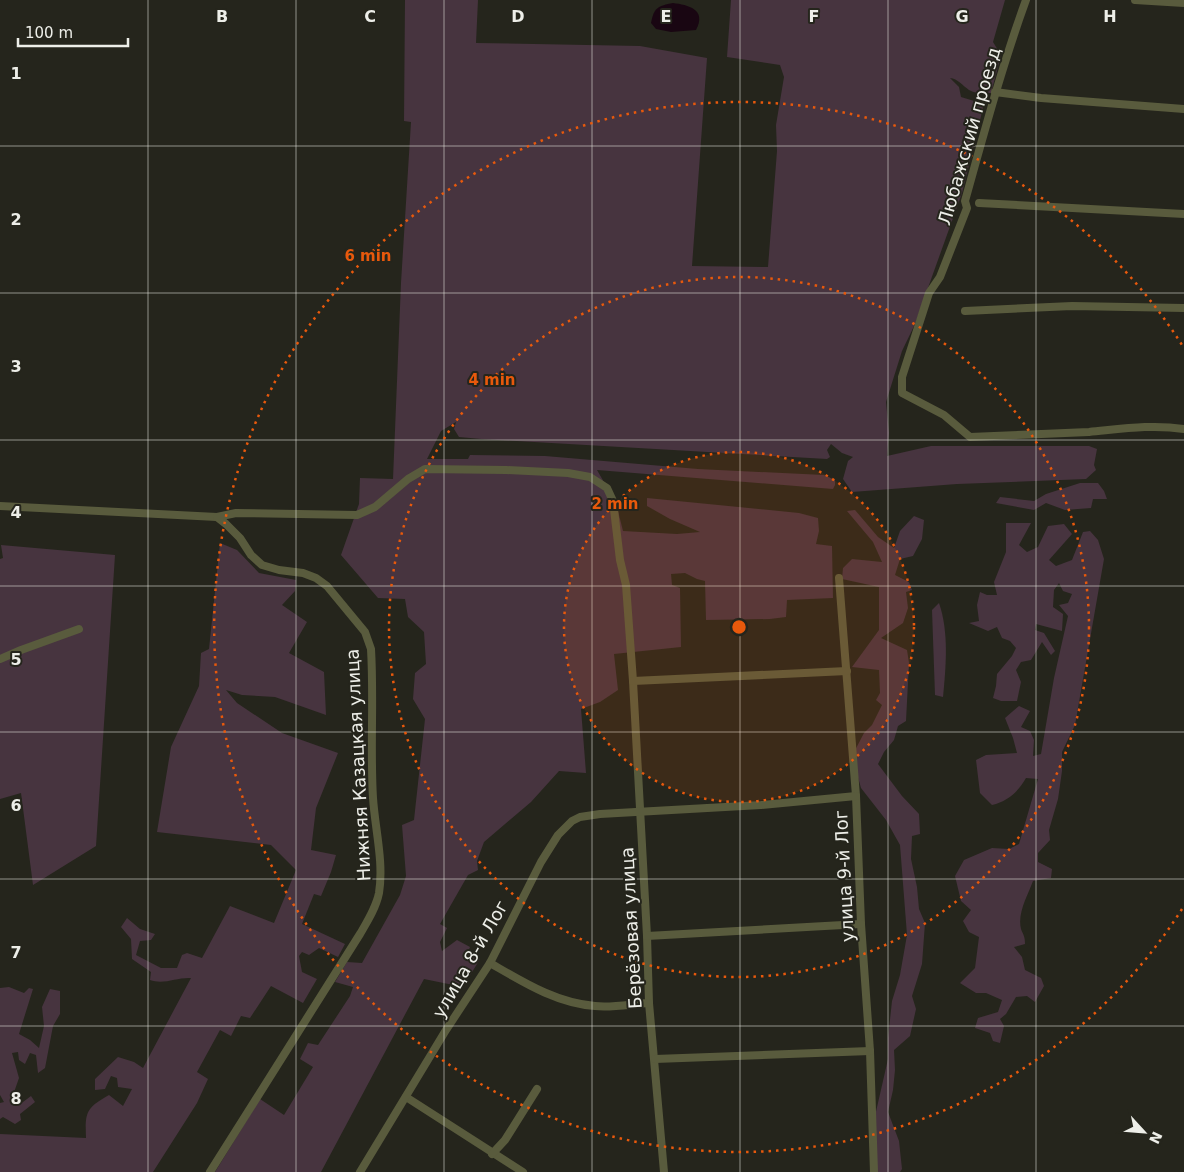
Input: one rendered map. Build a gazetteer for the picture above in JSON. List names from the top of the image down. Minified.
{"streets":{"street":["Любажский проезд","Нижняя Казацкая улица","улица 9-й Лог","Берёзовая улица","улица 8-й Лог"]},"crossings":[["Нижняя Казацкая улица","Берёзовая улица"],["улица 9-й Лог","улица 8-й Лог"],["Берёзовая улица","улица 8-й Лог"]],"scale_bar":"100 m","north":"bottom right","grid":{"columns":["B","C","D","E","F","G","H"],"rows":["1","2","3","4","5","6","7","8"]},"rings":["6 min","4 min","2 min"]}
